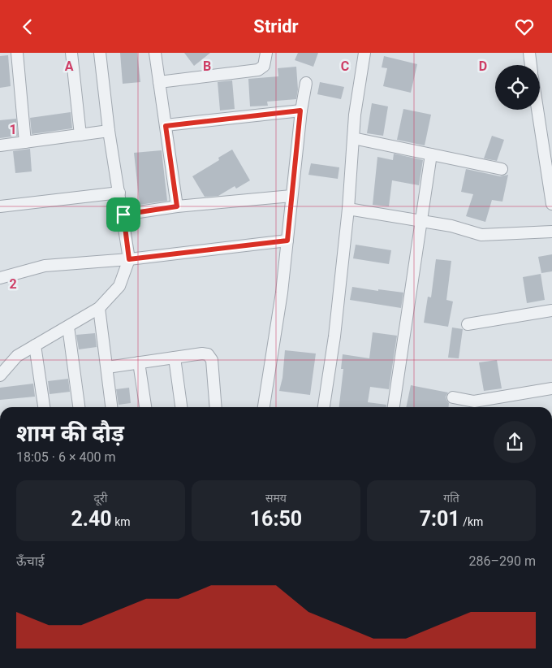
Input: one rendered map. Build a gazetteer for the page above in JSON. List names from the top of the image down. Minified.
{"page":{"header":"Stridr","heading":["शाम की दौड़","18:05 · 6 × 400 m"],"stats":[["दूरी","2.40 km"],["समय","16:50"],["गति","7:01 /km"]],"chart":["ऊँचाई","286–290 m"]},"grid":{"columns":["A","B","C","D"],"rows":["1","2"]}}
